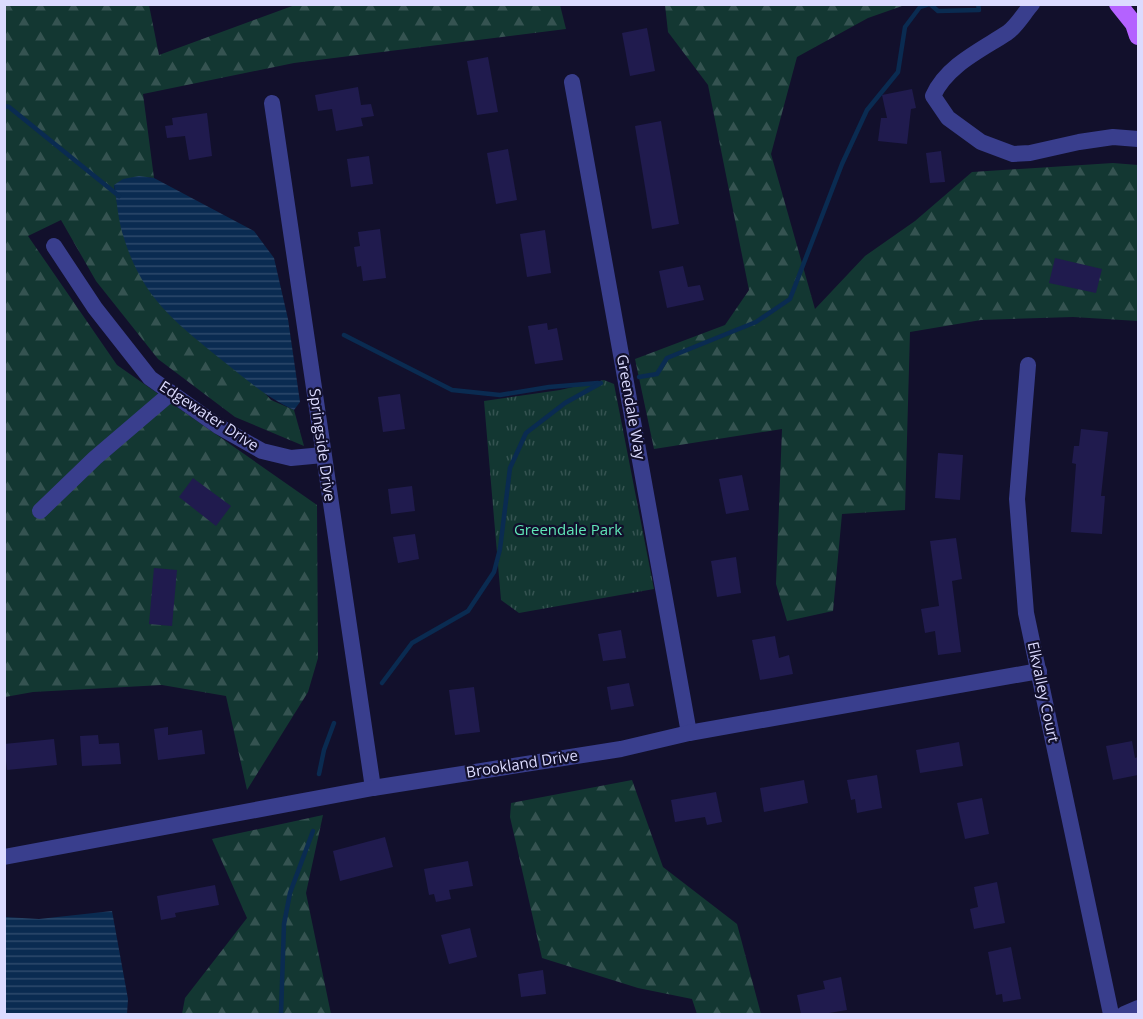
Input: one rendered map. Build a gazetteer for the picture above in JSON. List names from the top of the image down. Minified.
{"streets":{"street":["Greendale Way","Edgewater Drive","Springside Drive","Elkvalley Court","Brookland Drive"]},"crossings":[["Greendale Way","Brookland Drive"],["Edgewater Drive","Springside Drive"],["Springside Drive","Brookland Drive"],["Elkvalley Court","Brookland Drive"]],"parks":["Greendale Park"]}
